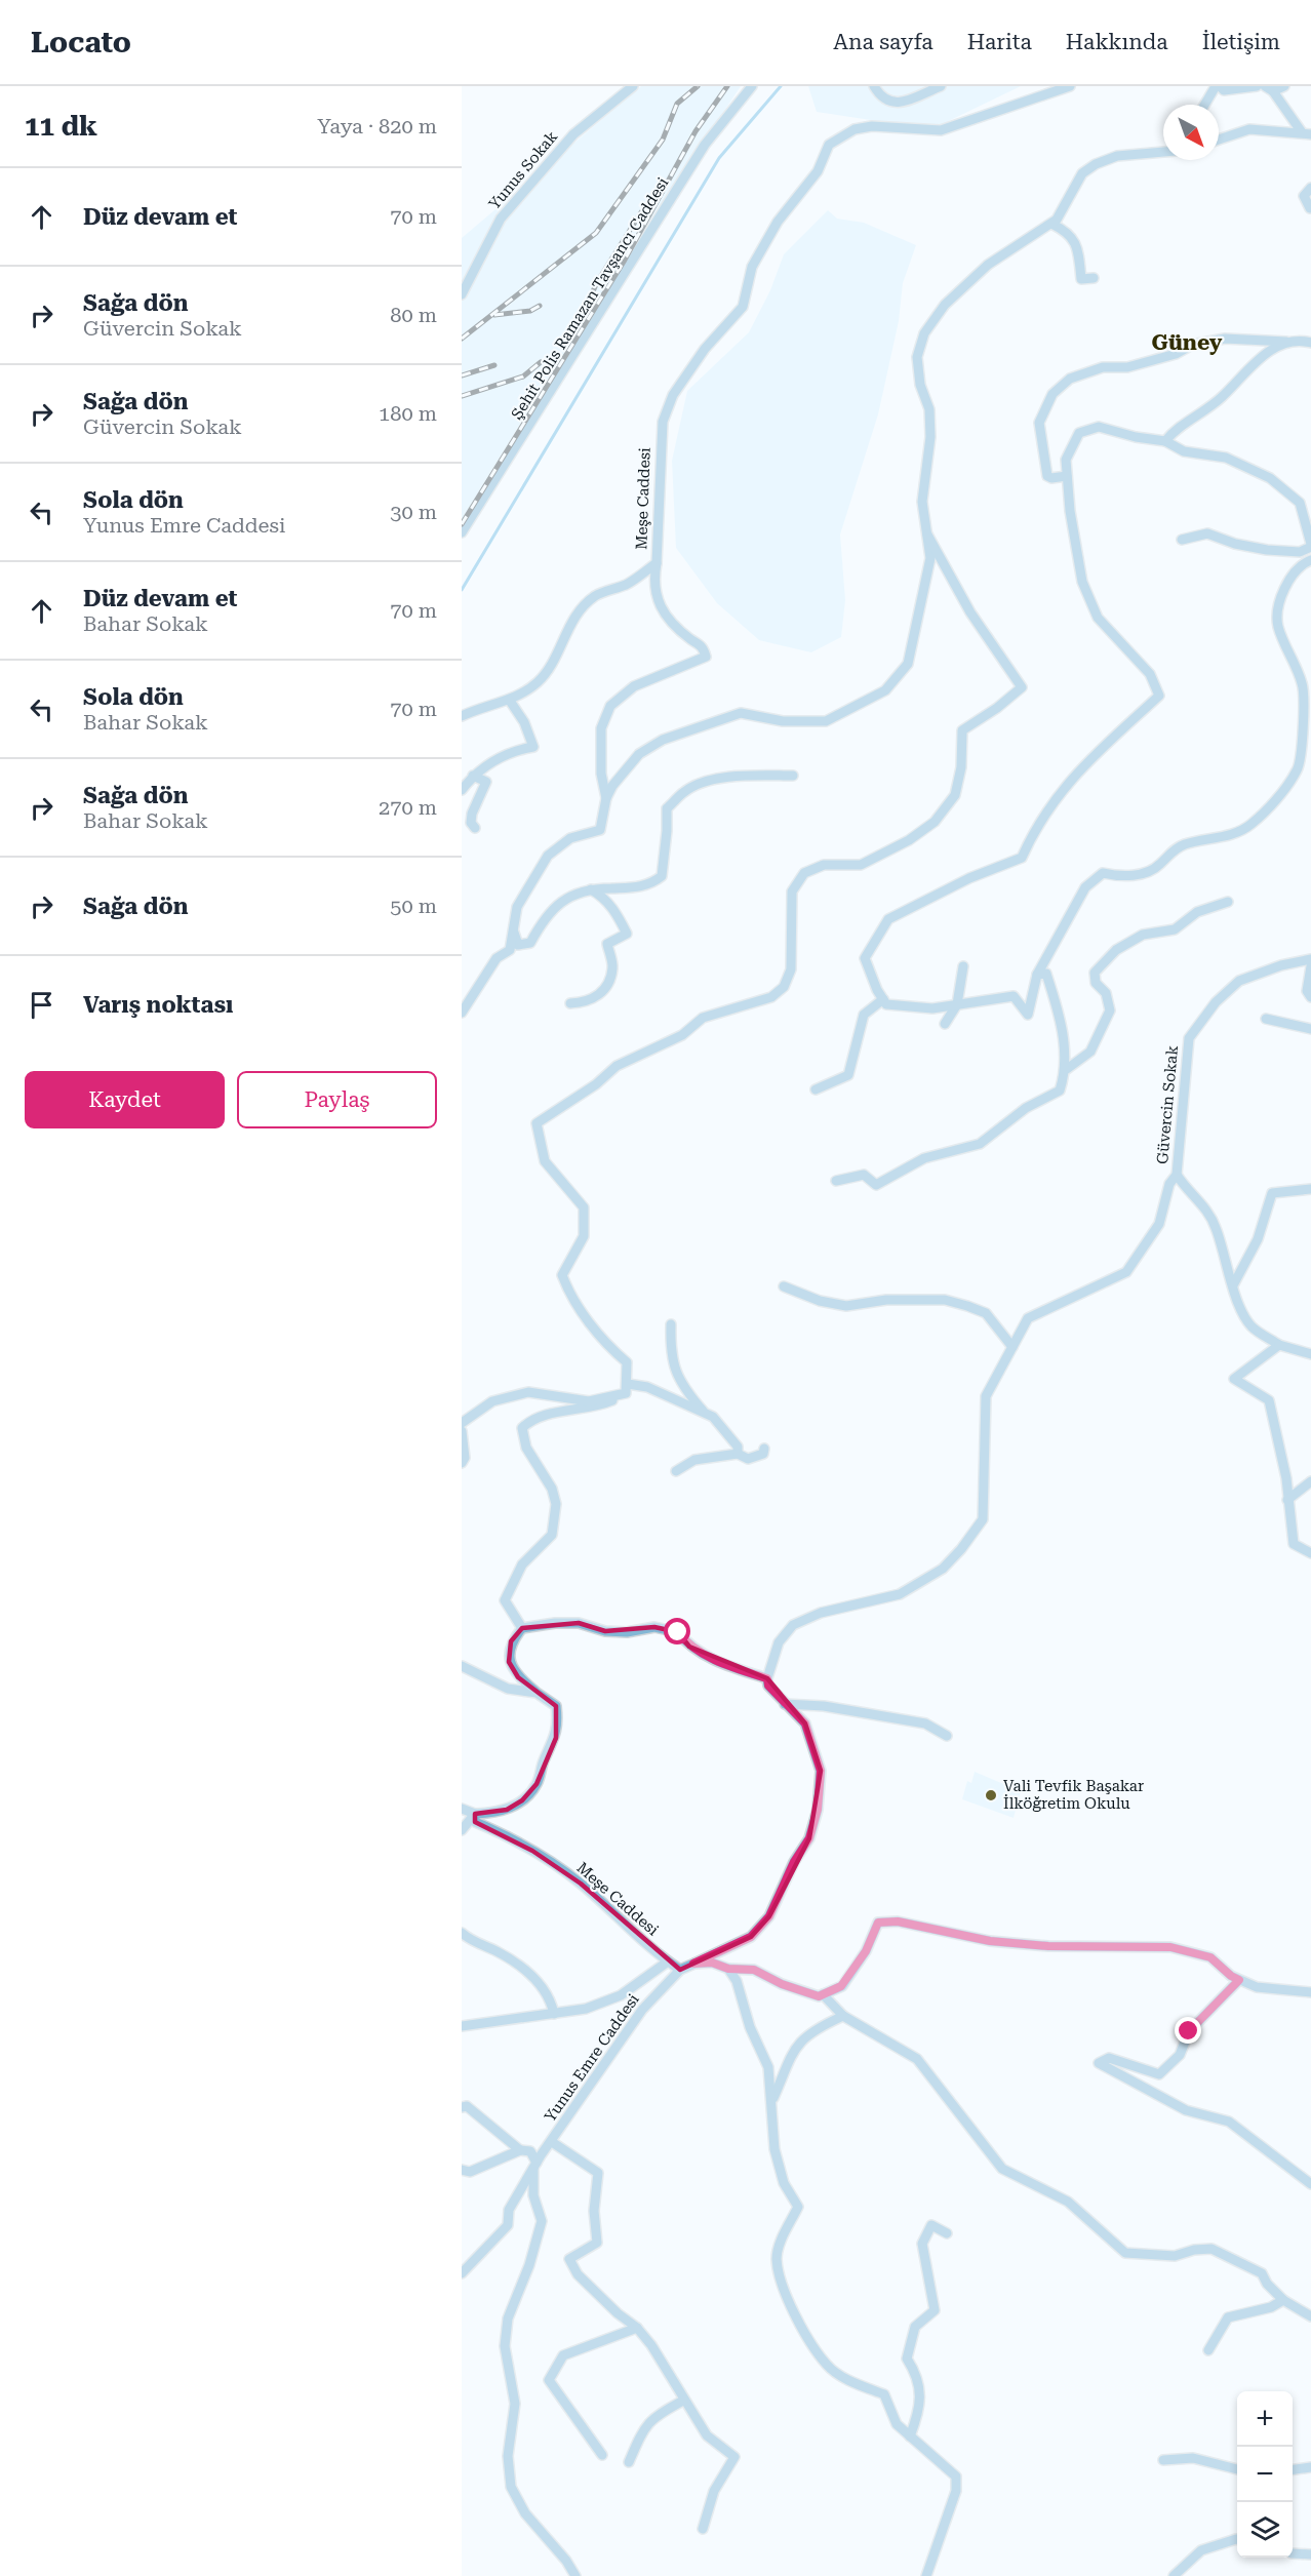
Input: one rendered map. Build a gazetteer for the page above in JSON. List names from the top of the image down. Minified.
{"streets":{"street":["Yunus Sokak","Şehit Polis Ramazan Tavşancı Caddesi","Meşe Caddesi","Güvercin Sokak","Yunus Emre Caddesi"]},"crossings":[["Meşe Caddesi","Yunus Emre Caddesi"]],"districts":["Güney"],"places":["Vali Tevfik Başakar İlköğretim Okulu"],"north":"bottom right","page":{"header":"Locato","nav":["Ana sayfa","Harita","Hakkında","İletişim"],"heading":["11 dk","Yaya · 820 m"],"list":[["Düz devam et","70 m"],["Sağa dön","Güvercin Sokak","80 m"],["Sağa dön","Güvercin Sokak","180 m"],["Sola dön","Yunus Emre Caddesi","30 m"],["Düz devam et","Bahar Sokak","70 m"],["Sola dön","Bahar Sokak","70 m"],["Sağa dön","Bahar Sokak","270 m"],["Sağa dön","50 m"],"Varış noktası"],"buttons":["Kaydet","Paylaş"],"map_buttons":["+","−"]}}
